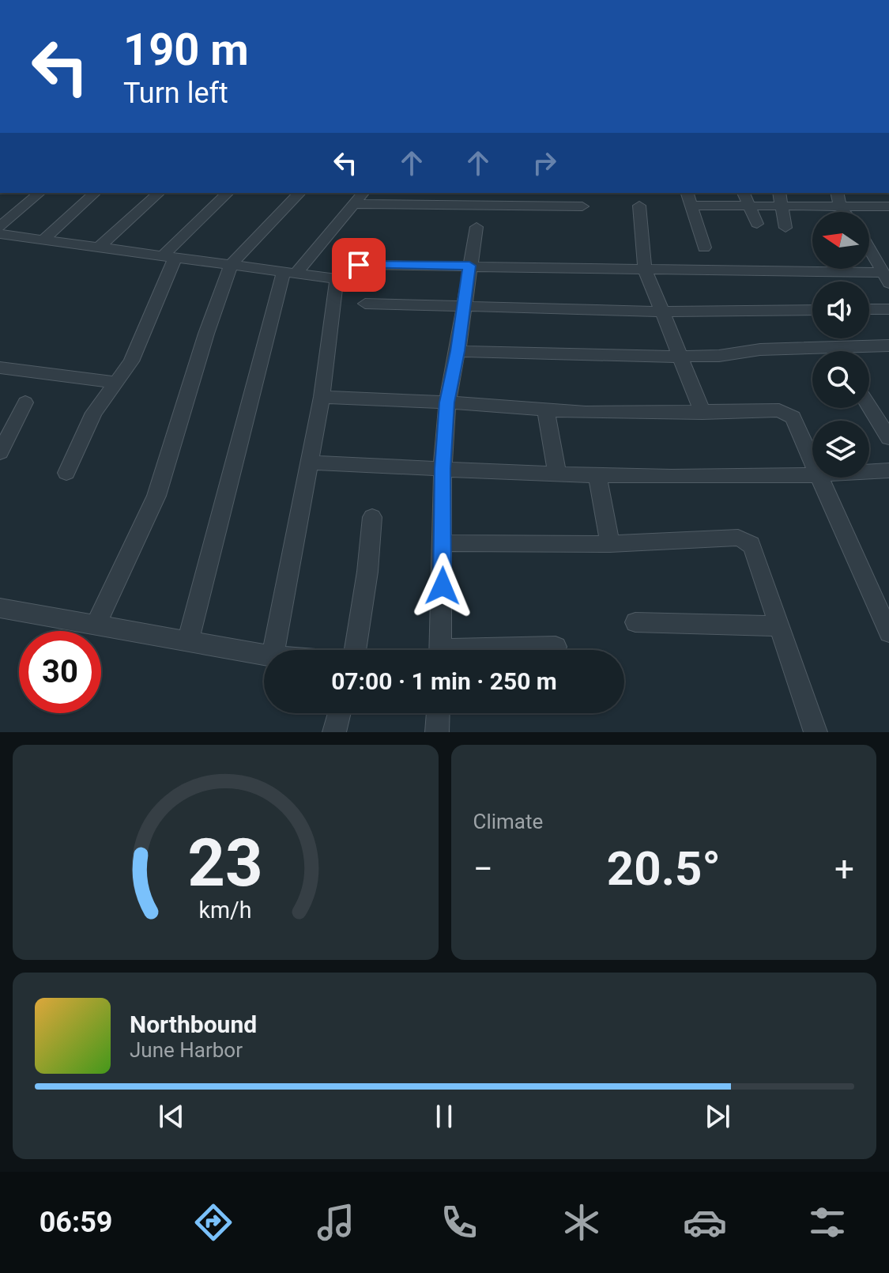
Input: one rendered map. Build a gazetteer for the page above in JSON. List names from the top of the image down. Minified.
{"north":"left","page":{"turn":["190 m","Turn left"],"limit":"30","trip":"07:00 · 1 min · 250 m","tile":"Climate","heat":["−","20.5°","+"],"song":["Northbound","June Harbor"],"tabs":"06:59","gauge":["23","km/h"]}}
